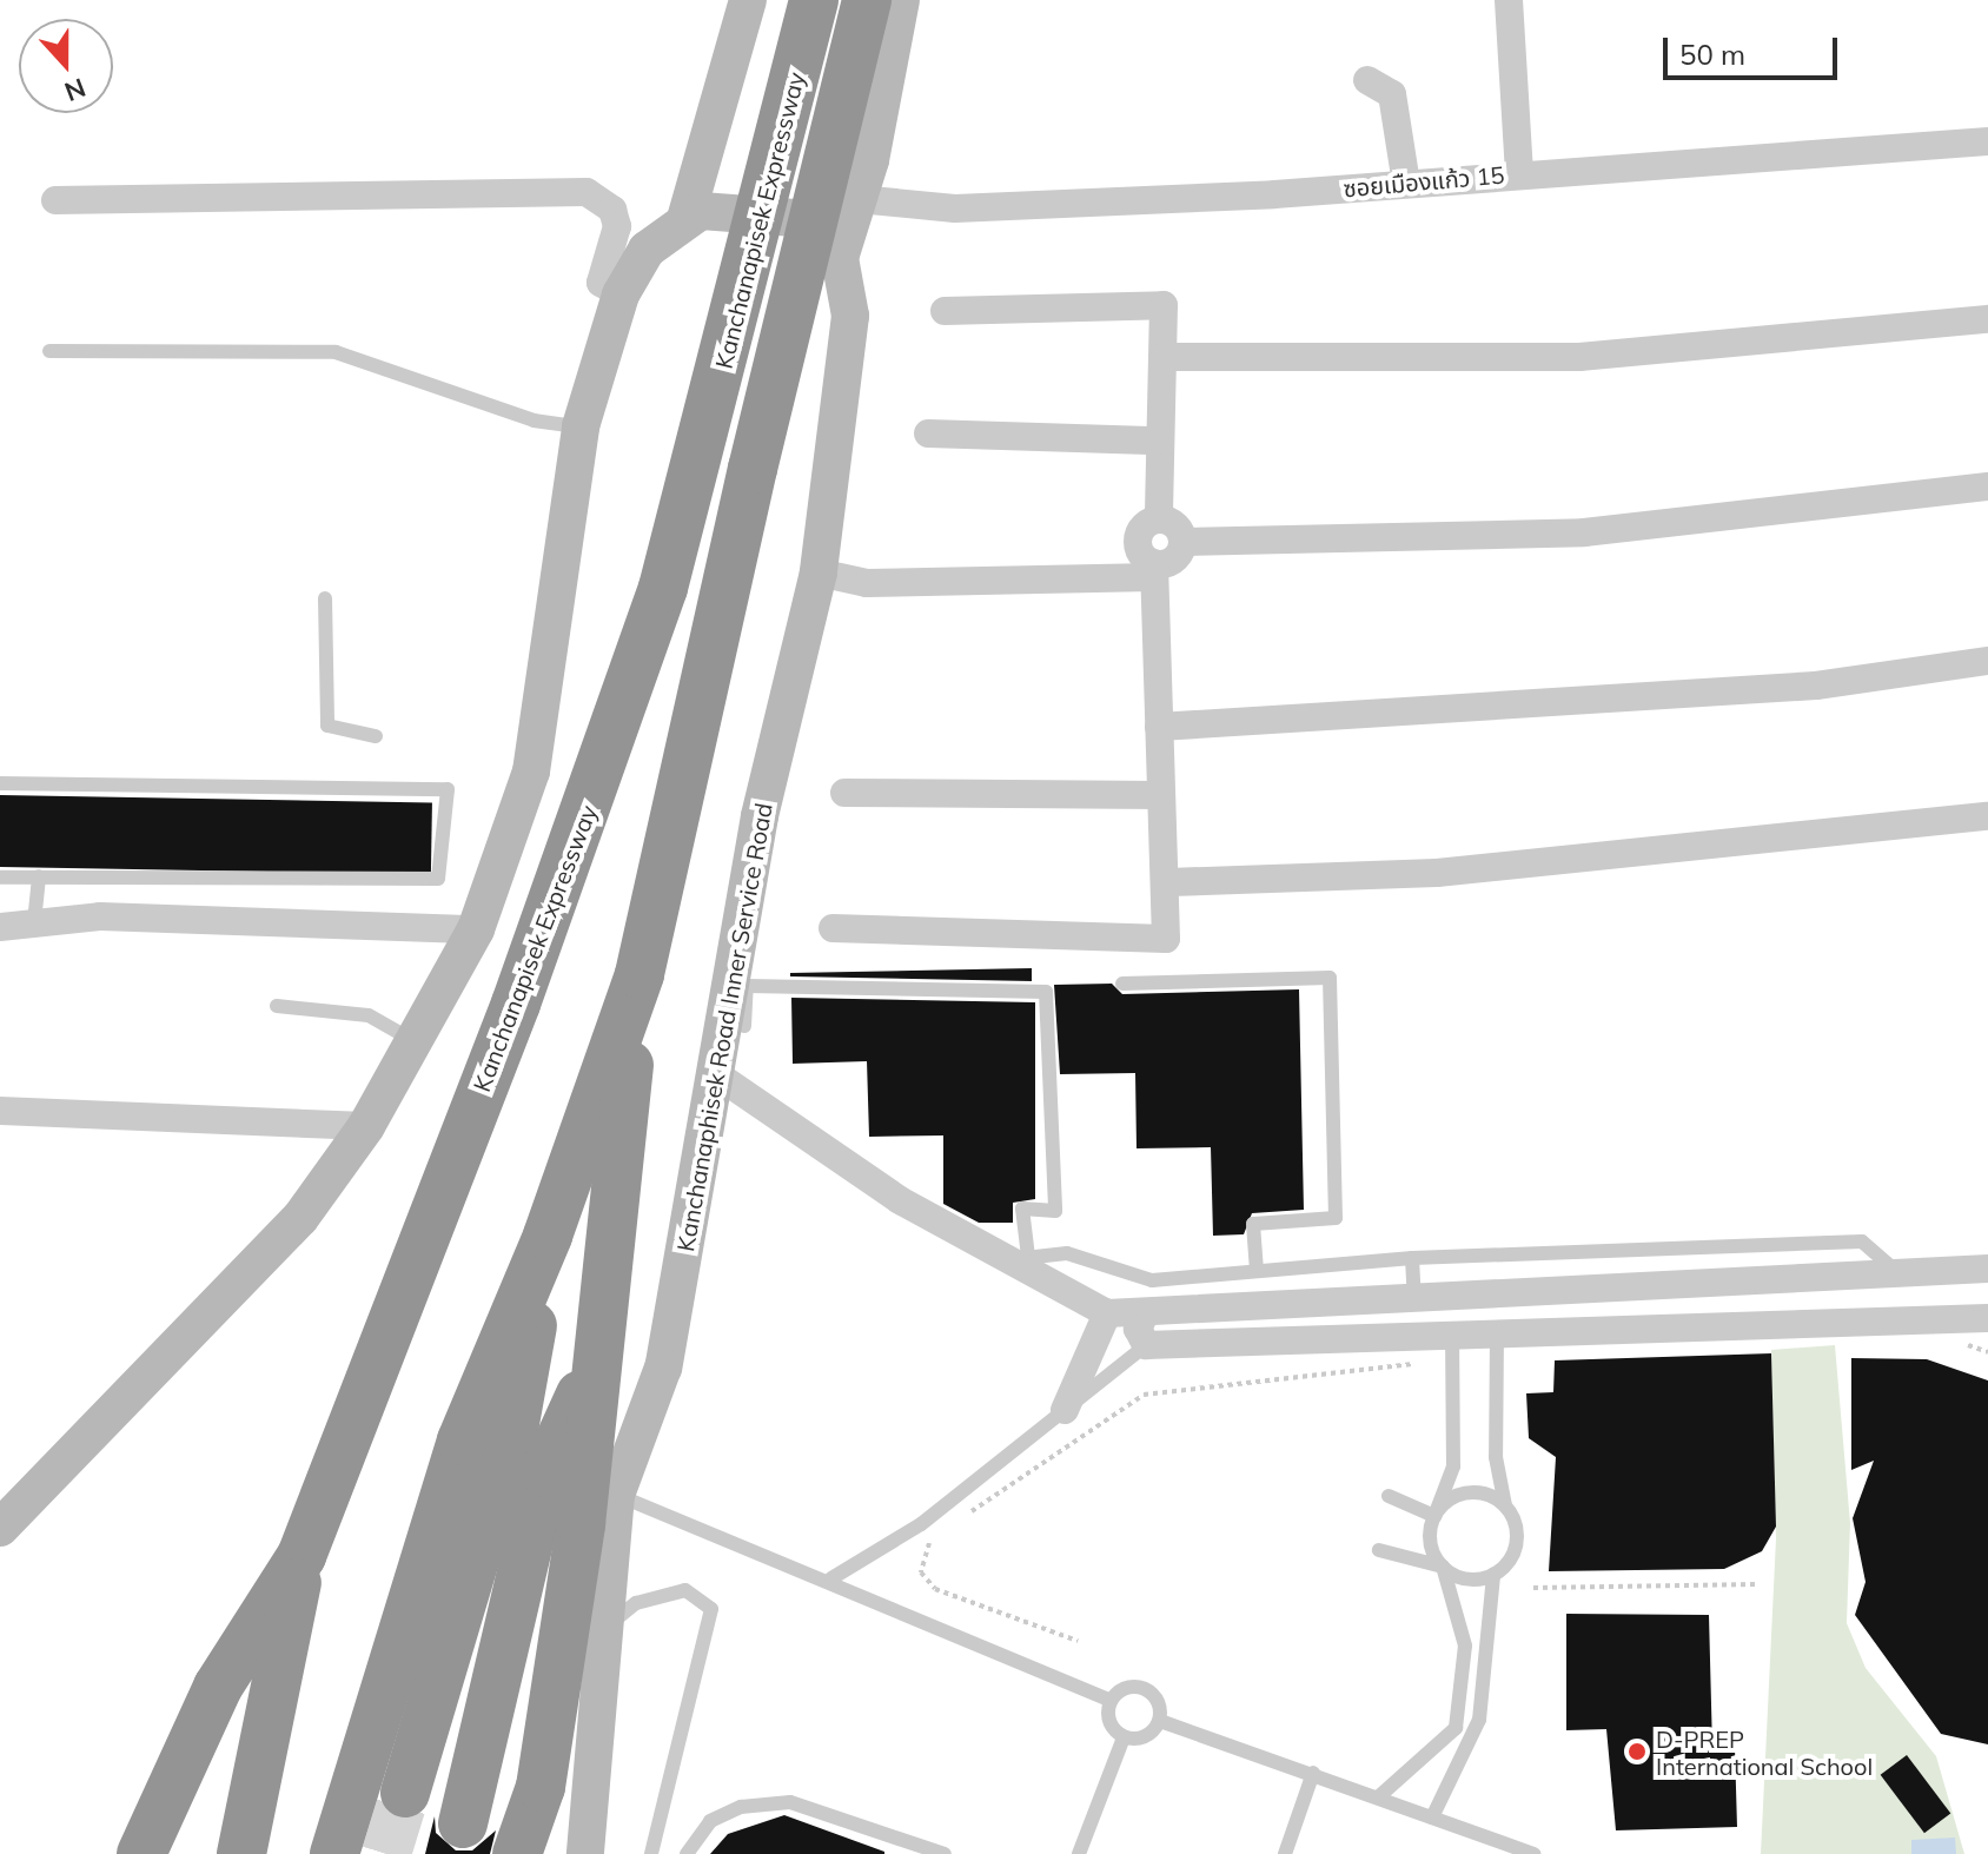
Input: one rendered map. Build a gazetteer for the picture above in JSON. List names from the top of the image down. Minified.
{"streets":{"highway":["Kanchanapisek Expressway"],"main road":["Kanchanaphisek Road Inner Service Road"],"street":["ซอยเมืองแก้ว 15"]},"places":["D-PREP International School"],"scale_bar":"50 m","north":"bottom"}
